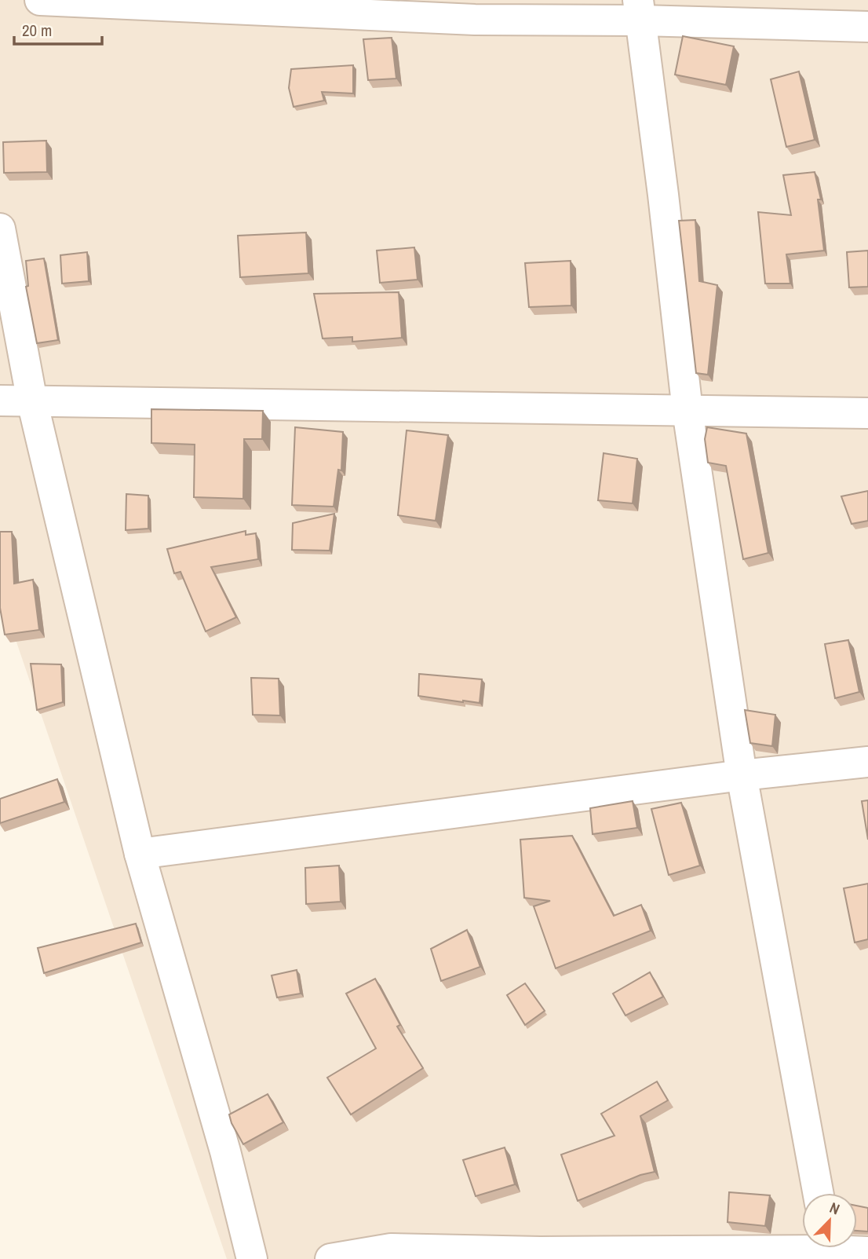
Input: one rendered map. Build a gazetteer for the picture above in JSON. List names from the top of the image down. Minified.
{"scale_bar":"20 m","north":"top right"}
